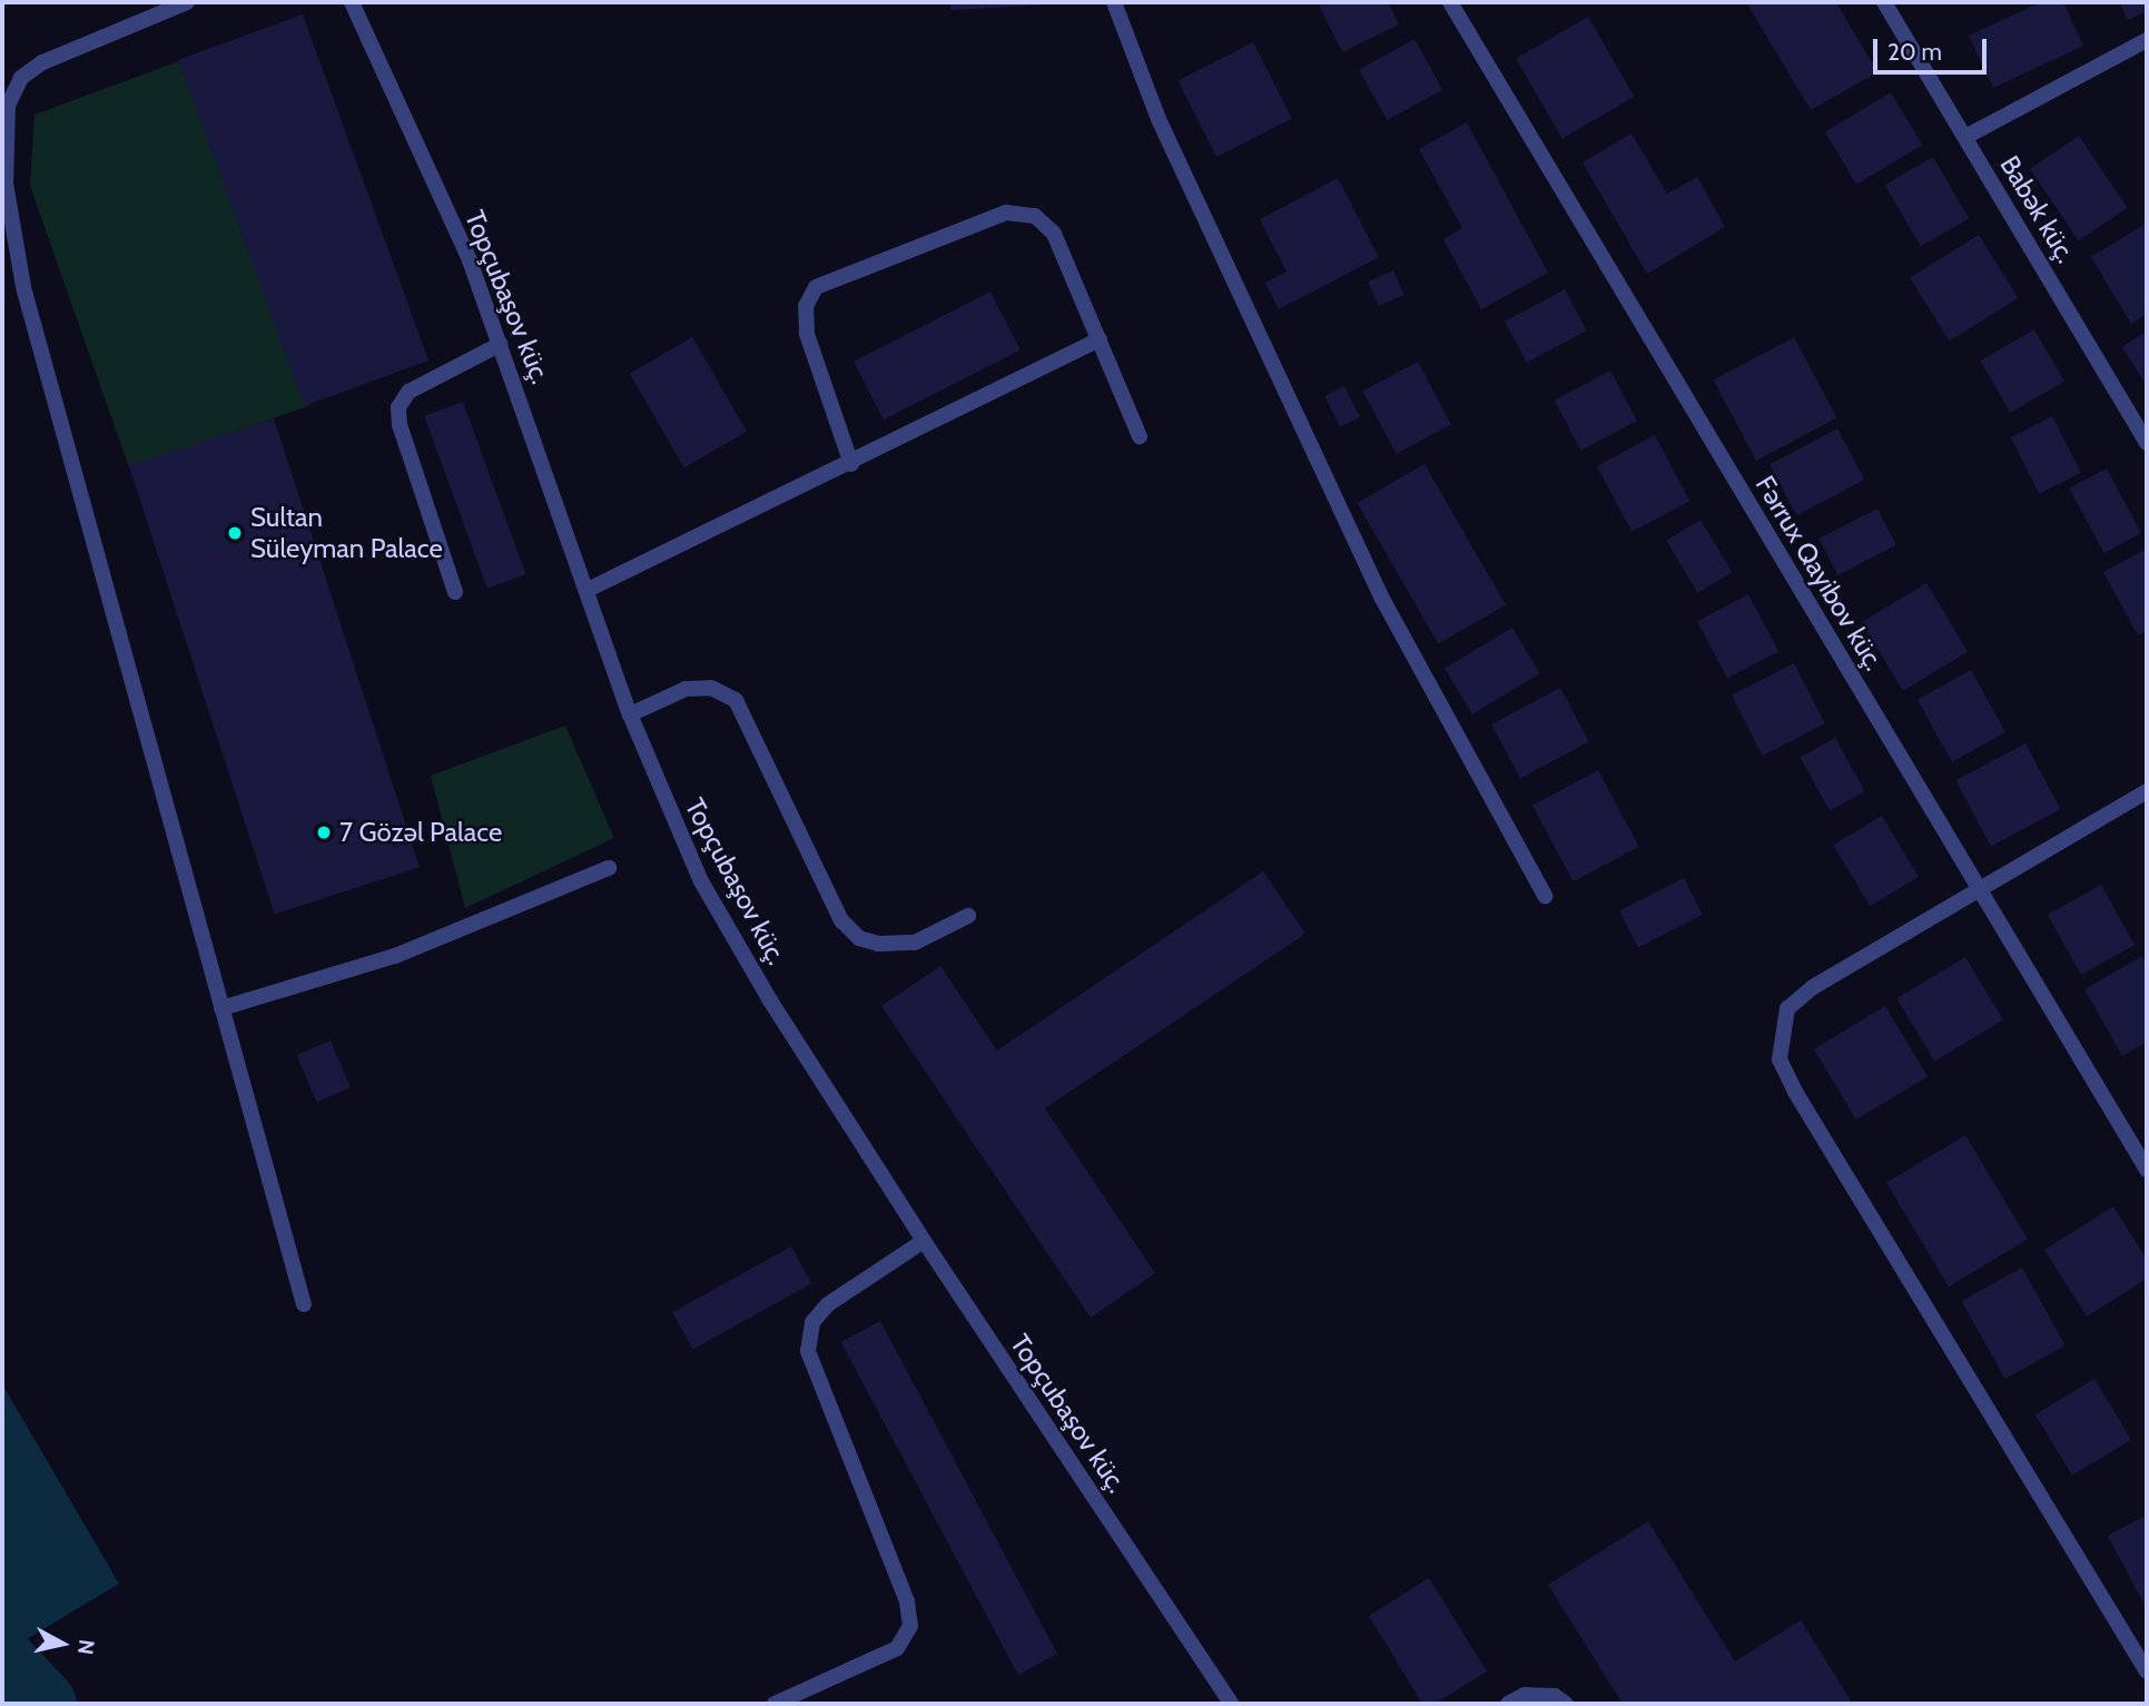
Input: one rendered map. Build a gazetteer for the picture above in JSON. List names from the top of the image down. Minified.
{"streets":{"street":["Babək küç.","Topçubaşov küç.","Fərrux Qayibov küç."]},"places":["Sultan Süleyman Palace","7 Gözəl Palace"],"scale_bar":"20 m","north":"right"}
